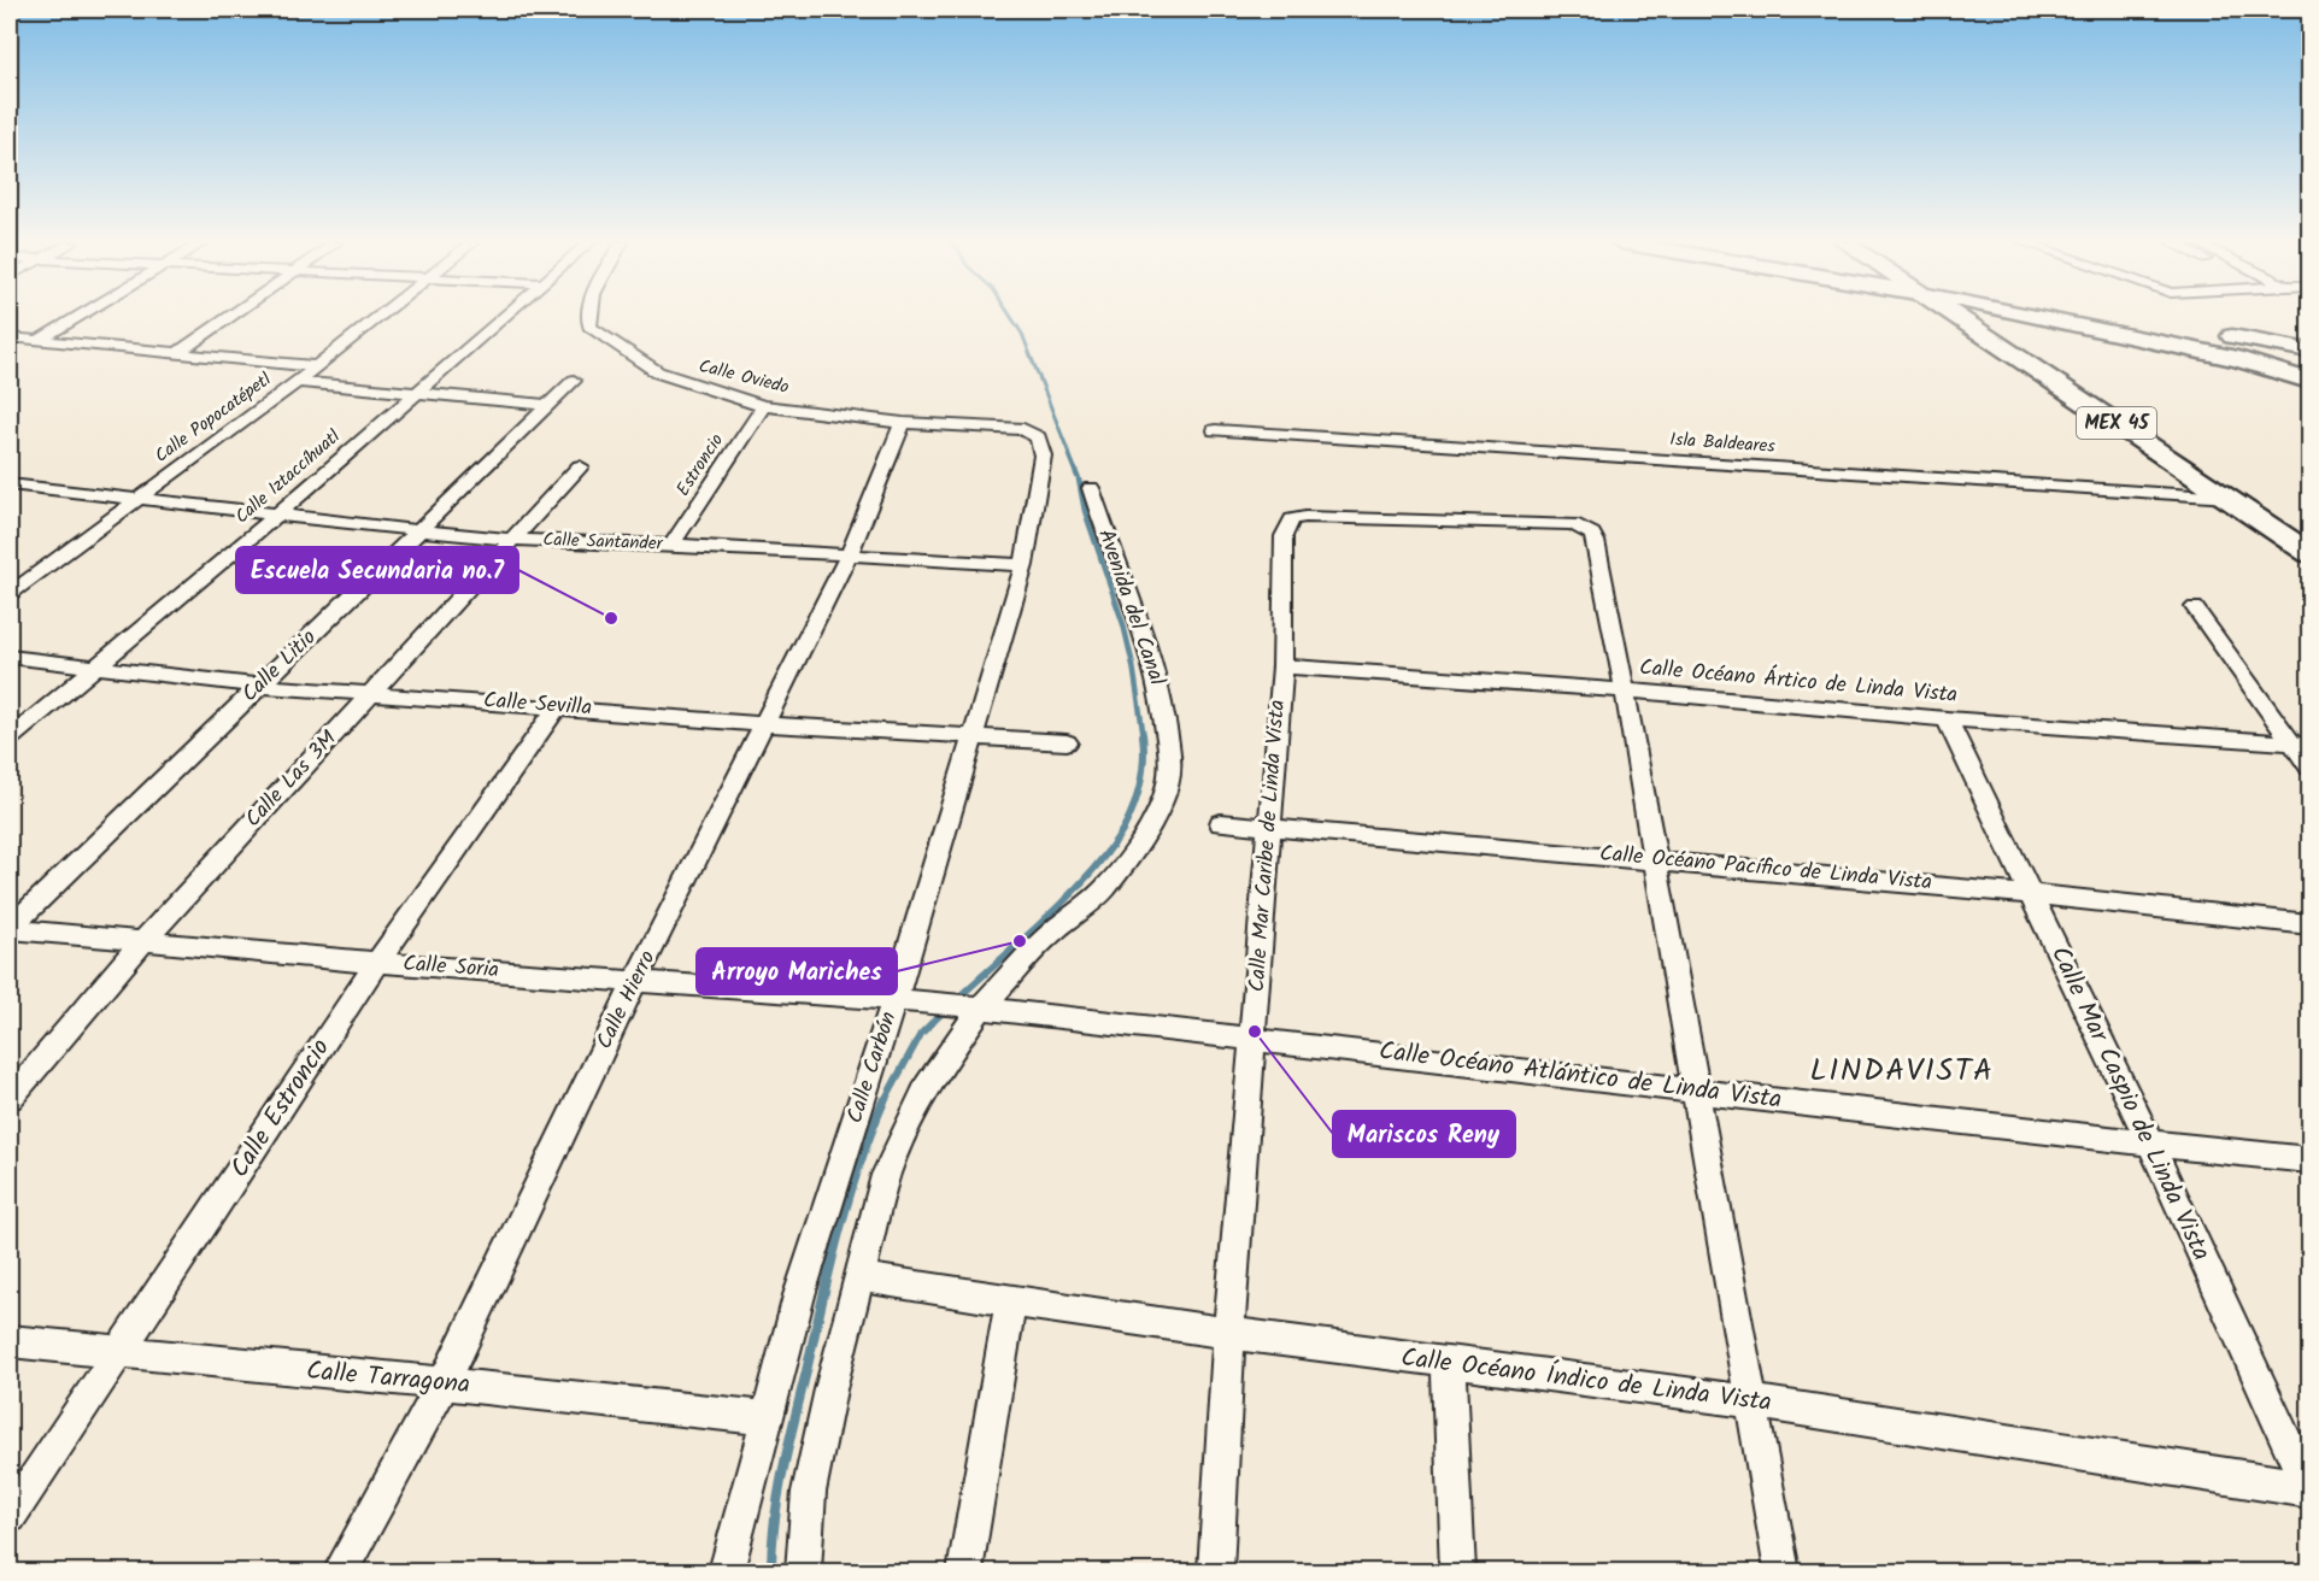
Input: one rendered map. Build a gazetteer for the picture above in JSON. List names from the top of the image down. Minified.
{"streets":{"main road":["MEX 45"],"street":["Calle Oviedo","Calle Popocatépetl","Isla Baldeares","Estroncio","Calle Iztaccíhuatl","Calle Santander","Avenida del Canal","Calle Litio","Calle Océano Ártico de Linda Vista","Calle Sevilla","Calle Las 3M","Calle Mar Caribe de Linda Vista","Calle Océano Pacífico de Linda Vista","Calle Soria","Calle Hierro","Calle Carbón","Calle Océano Atlántico de Linda Vista","Calle Mar Caspio de Linda Vista","Calle Estroncio","Calle Tarragona","Calle Océano Índico de Linda Vista"]},"crossings":[["Calle Oviedo","Estroncio"],["Calle Oviedo","Calle Hierro"],["Calle Oviedo","Calle Carbón"],["Calle Popocatépetl","Calle Santander"],["MEX 45","Isla Baldeares"],["Estroncio","Calle Santander"],["Calle Iztaccíhuatl","Calle Santander"],["Calle Iztaccíhuatl","Calle Sevilla"],["Calle Santander","Calle Litio"],["Calle Santander","Calle Las 3M"],["Calle Santander","Calle Hierro"],["Calle Santander","Calle Carbón"],["Avenida del Canal","Calle Océano Atlántico de Linda Vista"],["Avenida del Canal","Calle Océano Índico de Linda Vista"],["Calle Litio","Calle Sevilla"],["Calle Litio","Calle Soria"],["Calle Océano Ártico de Linda Vista","Calle Mar Caribe de Linda Vista"],["Calle Océano Ártico de Linda Vista","Calle Mar Caspio de Linda Vista"],["Calle Sevilla","Calle Las 3M"],["Calle Sevilla","Calle Hierro"],["Calle Sevilla","Calle Carbón"],["Calle Sevilla","Calle Estroncio"],["Calle Las 3M","Calle Soria"],["Calle Mar Caribe de Linda Vista","Calle Océano Pacífico de Linda Vista"],["Calle Mar Caribe de Linda Vista","Calle Océano Atlántico de Linda Vista"],["Calle Mar Caribe de Linda Vista","Calle Océano Índico de Linda Vista"],["Calle Océano Pacífico de Linda Vista","Calle Mar Caspio de Linda Vista"],["Calle Soria","Calle Hierro"],["Calle Soria","Calle Carbón"],["Calle Soria","Calle Océano Atlántico de Linda Vista"],["Calle Soria","Calle Estroncio"],["Calle Hierro","Calle Tarragona"],["Calle Carbón","Calle Océano Atlántico de Linda Vista"],["Calle Carbón","Calle Tarragona"],["Calle Océano Atlántico de Linda Vista","Calle Mar Caspio de Linda Vista"],["Calle Mar Caspio de Linda Vista","Calle Océano Índico de Linda Vista"],["Calle Estroncio","Calle Tarragona"]],"districts":["LINDAVISTA"],"places":["Escuela Secundaria no.7","Arroyo Mariches","Mariscos Reny"]}
